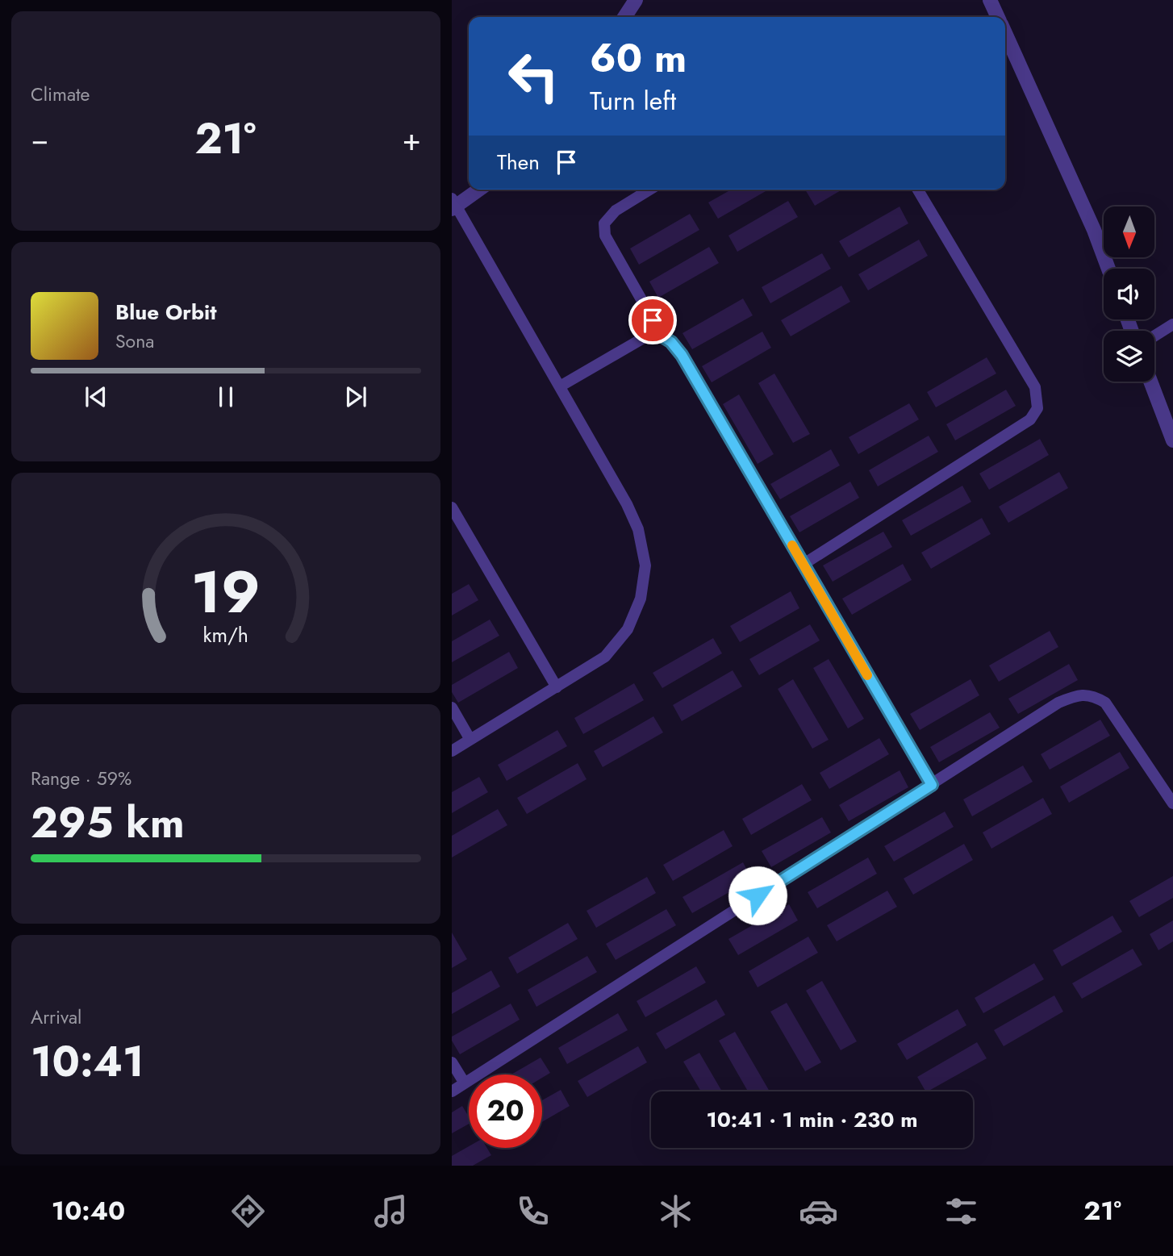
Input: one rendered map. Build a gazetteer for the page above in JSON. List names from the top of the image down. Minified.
{"north":"bottom","page":{"tile":["Climate",["Range · 59%","295 km"],["Arrival","10:41"]],"turn":["60 m","Turn left"],"heat":["−","21°","+"],"then":"Then","song":["Blue Orbit","Sona"],"limit":"20","trip":"10:41 · 1 min · 230 m","tabs":["10:40","21°"],"gauge":["19","km/h"]}}
